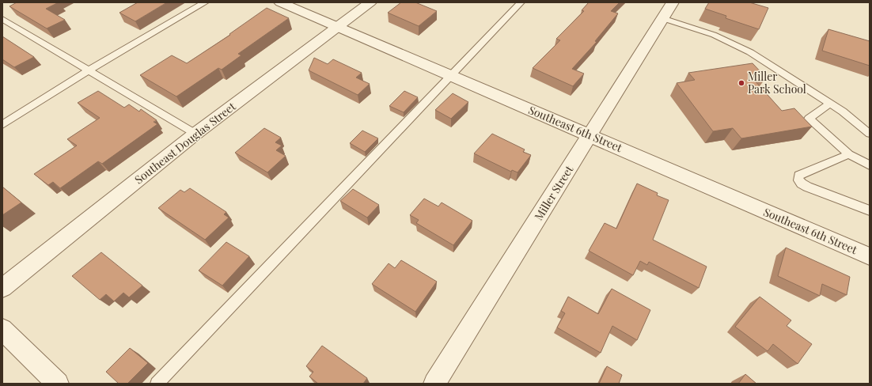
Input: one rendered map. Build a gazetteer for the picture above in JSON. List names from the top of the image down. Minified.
{"streets":{"street":["Southeast 6th Street","Southeast Douglas Street","Miller Street"]},"crossings":[["Southeast 6th Street","Southeast Douglas Street"],["Southeast 6th Street","Miller Street"]],"places":["Miller Park School"]}
